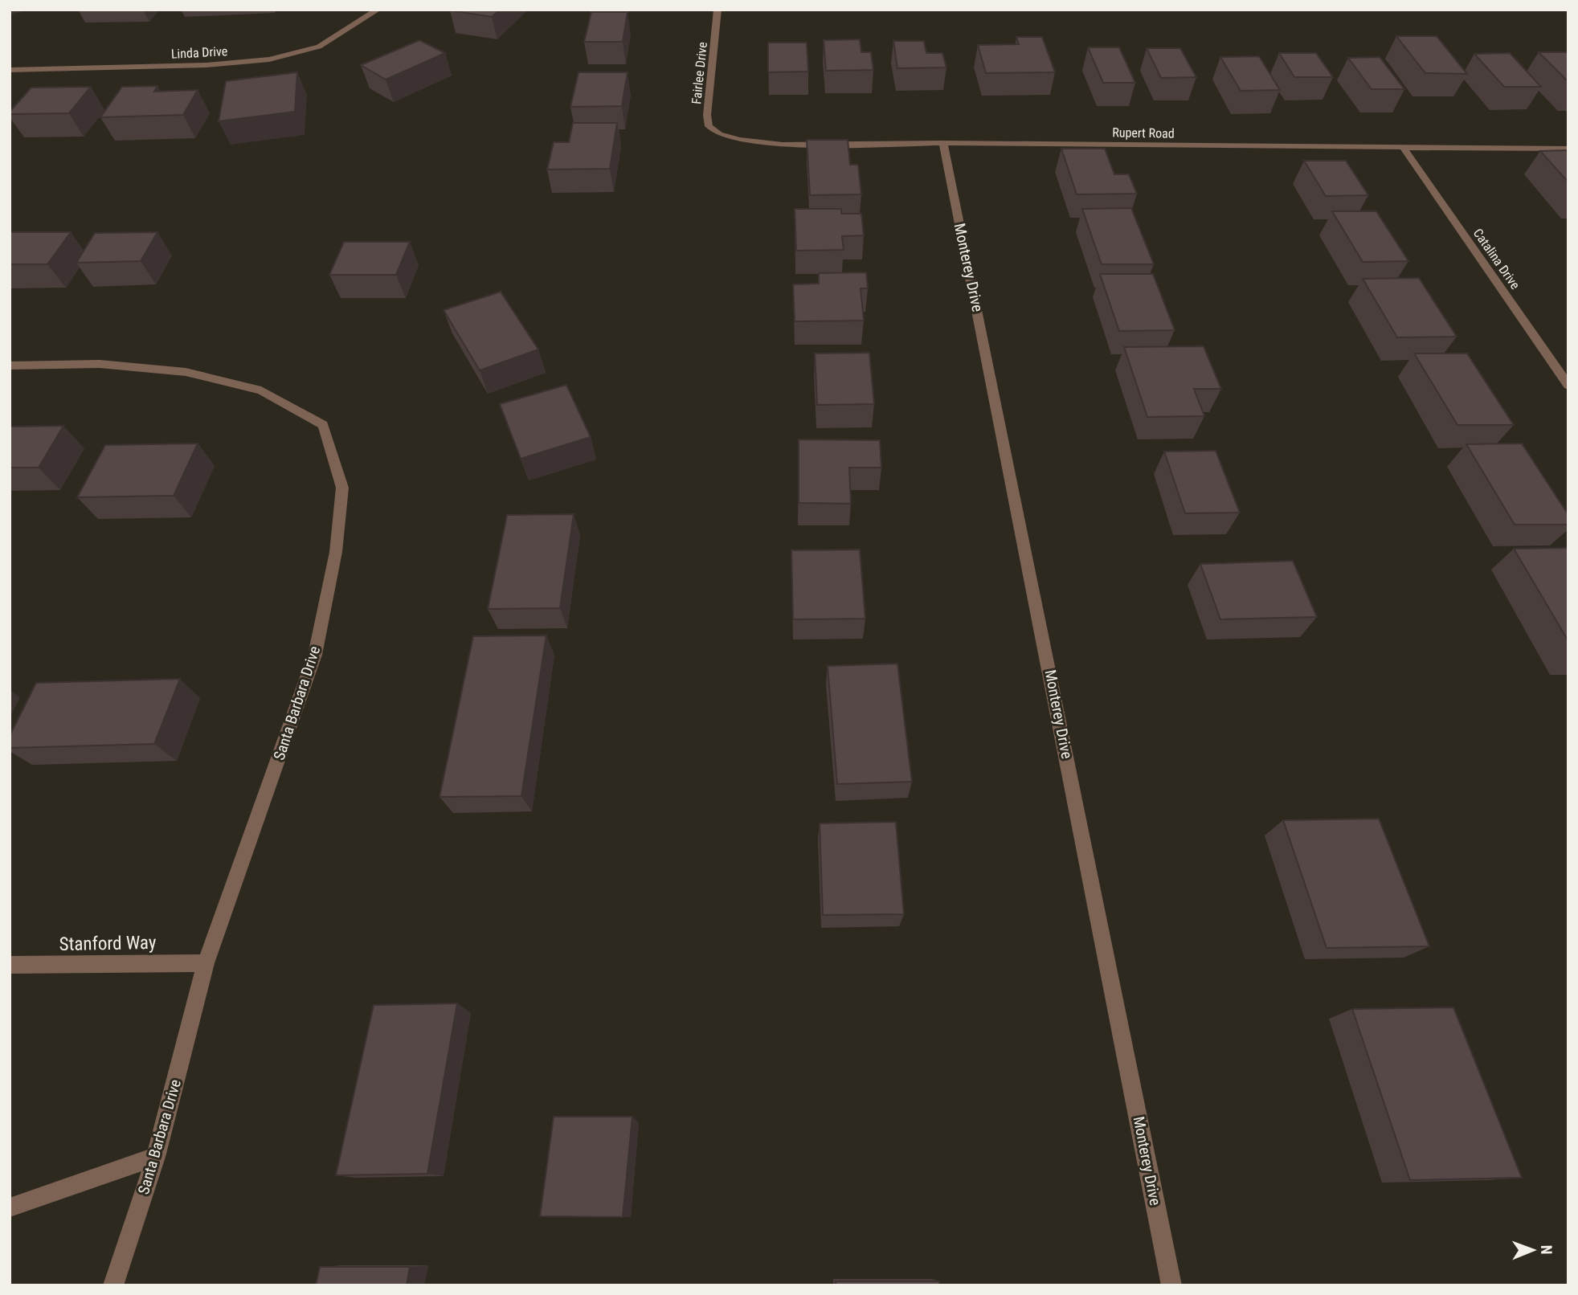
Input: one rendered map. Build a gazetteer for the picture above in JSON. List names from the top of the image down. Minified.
{"streets":{"street":["Linda Drive","Fairlee Drive","Rupert Road","Catalina Drive","Monterey Drive","Santa Barbara Drive","Stanford Way"]},"crossings":[["Fairlee Drive","Rupert Road"],["Rupert Road","Catalina Drive"],["Rupert Road","Monterey Drive"],["Santa Barbara Drive","Stanford Way"]],"north":"right"}
